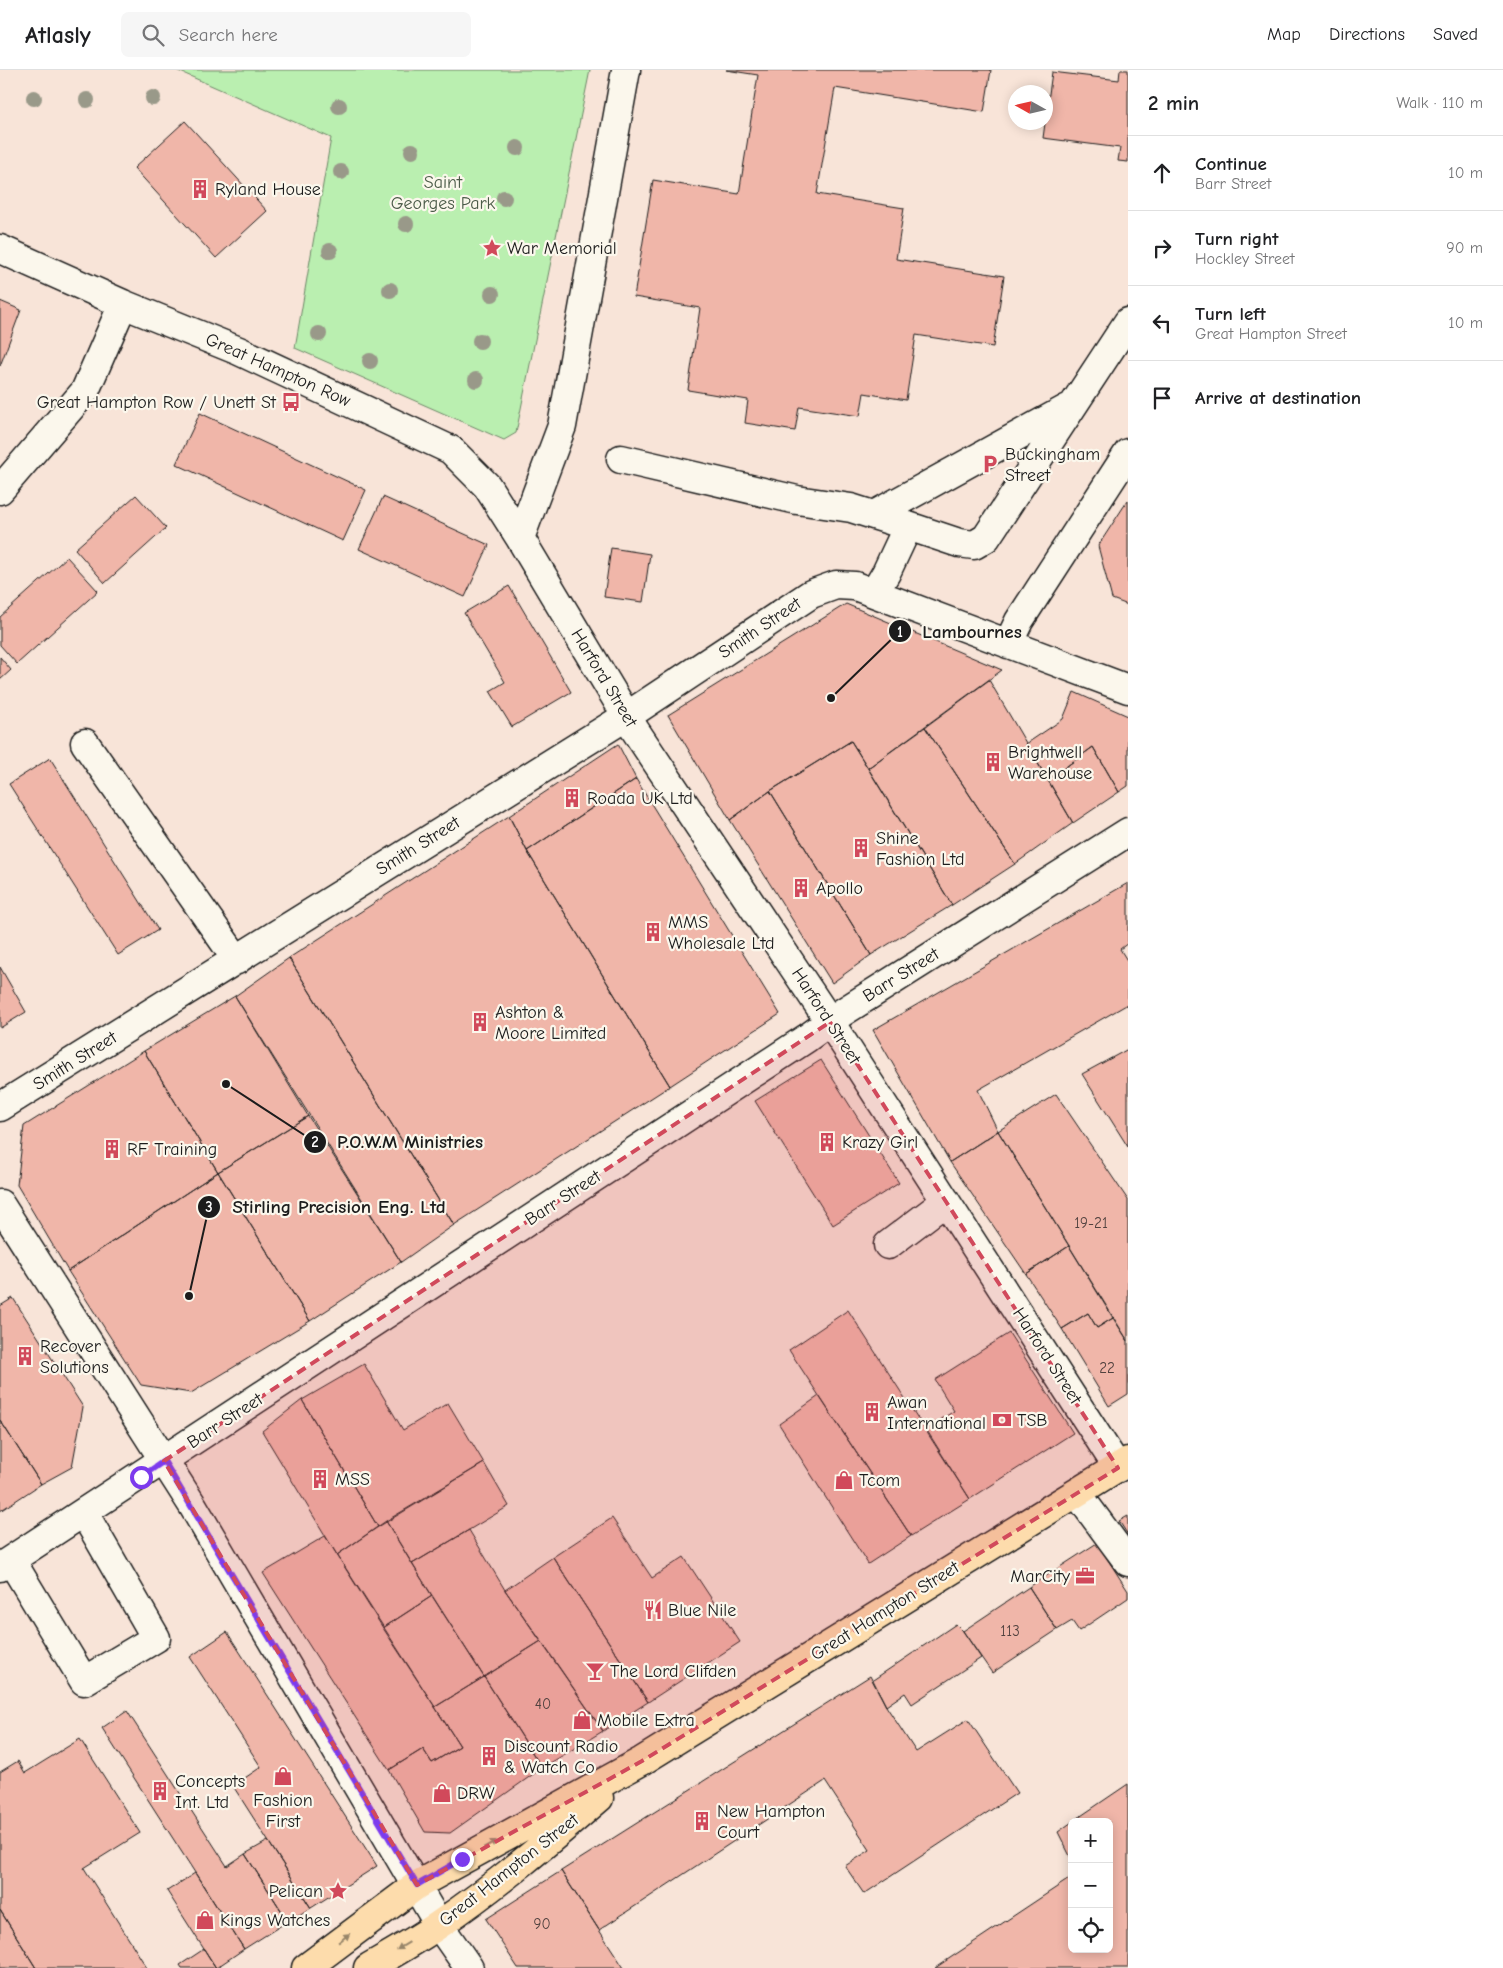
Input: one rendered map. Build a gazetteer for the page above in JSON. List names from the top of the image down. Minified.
{"streets":{"main road":["Great Hampton Street"],"street":["Great Hampton Row","Smith Street","Harford Street","Barr Street"]},"crossings":[["Great Hampton Row","Harford Street"],["Smith Street","Harford Street"],["Harford Street","Barr Street"],["Harford Street","Great Hampton Street"]],"parks":["Saint Georges Park"],"places":{"building":["Ryland House","Brightwell Warehouse","Roada UK Ltd","Shine Fashion Ltd","Apollo","MMS Wholesale Ltd","Ashton & Moore Limited","Krazy Girl","RF Training","Recover Solutions","Awan International","MSS","Discount Radio & Watch Co","Concepts Int. Ltd","New Hampton Court"],"place":["War Memorial","Pelican"],"bus stop":["Great Hampton Row / Unett St"],"parking":["Buckingham Street"],"other":["Lambournes","P.O.W.M Ministries","Stirling Precision Eng. Ltd"],"bank":["TSB"],"shop":["Tcom","Mobile Extra","Fashion First","DRW","Kings Watches"],"office":["MarCity"],"restaurant":["Blue Nile"],"bar":["The Lord Clifden"]},"house_numbers":["19-21","22","113","40","90"],"north":"left","page":{"header":"Atlasly","search":"Search here","nav":["Map","Directions","Saved"],"heading":["2 min","Walk · 110 m"],"list":[["Continue","Barr Street","10 m"],["Turn right","Hockley Street","90 m"],["Turn left","Great Hampton Street","10 m"],"Arrive at destination"],"map_buttons":["+","−"]}}
